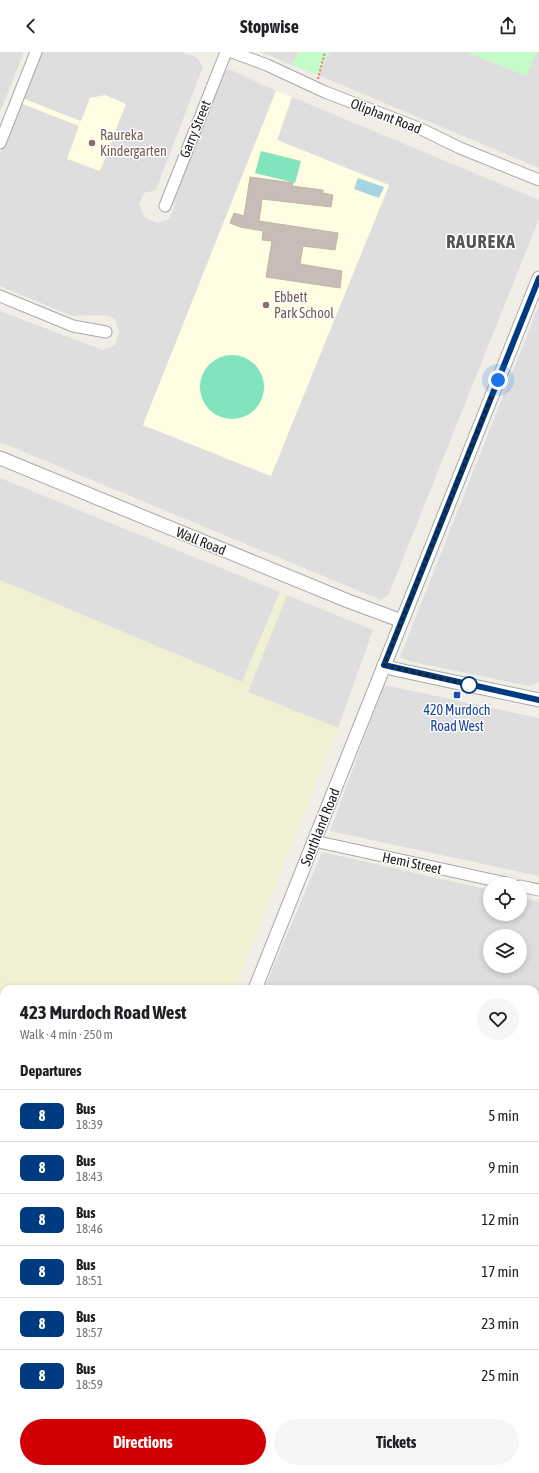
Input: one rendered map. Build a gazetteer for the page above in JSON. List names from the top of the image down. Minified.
{"streets":{"street":["Oliphant Road","Garry Street","Wall Road","Southland Road","Hemi Street"]},"crossings":[["Wall Road","Southland Road"],["Southland Road","Hemi Street"]],"districts":["RAUREKA"],"places":{"other":["Raureka Kindergarten","Ebbett Park School"],"transit":["420 Murdoch Road West"]},"lines":["bus line 8"],"page":{"header":"Stopwise","heading":[["423 Murdoch Road West","Walk · 4 min · 250 m"],"Departures"],"list":[{"mark":"8","name":"Bus","note":"18:39","value":"5 min"},{"mark":"8","name":"Bus","note":"18:43","value":"9 min"},{"mark":"8","name":"Bus","note":"18:46","value":"12 min"},{"mark":"8","name":"Bus","note":"18:51","value":"17 min"},{"mark":"8","name":"Bus","note":"18:57","value":"23 min"},{"mark":"8","name":"Bus","note":"18:59","value":"25 min"}],"buttons":["Directions","Tickets"]}}
